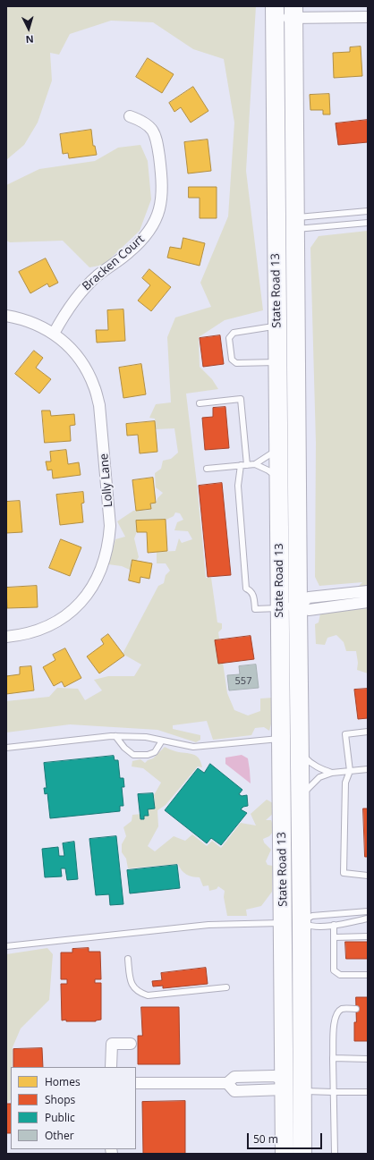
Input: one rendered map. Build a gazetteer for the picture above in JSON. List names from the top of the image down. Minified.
{"streets":{"main road":["State Road 13"],"street":["Bracken Court","Lolly Lane"]},"crossings":[["Bracken Court","Lolly Lane"]],"house_numbers":["557"],"legend":["Homes","Shops","Public","Other"],"scale_bar":"50 m","north":"bottom"}
